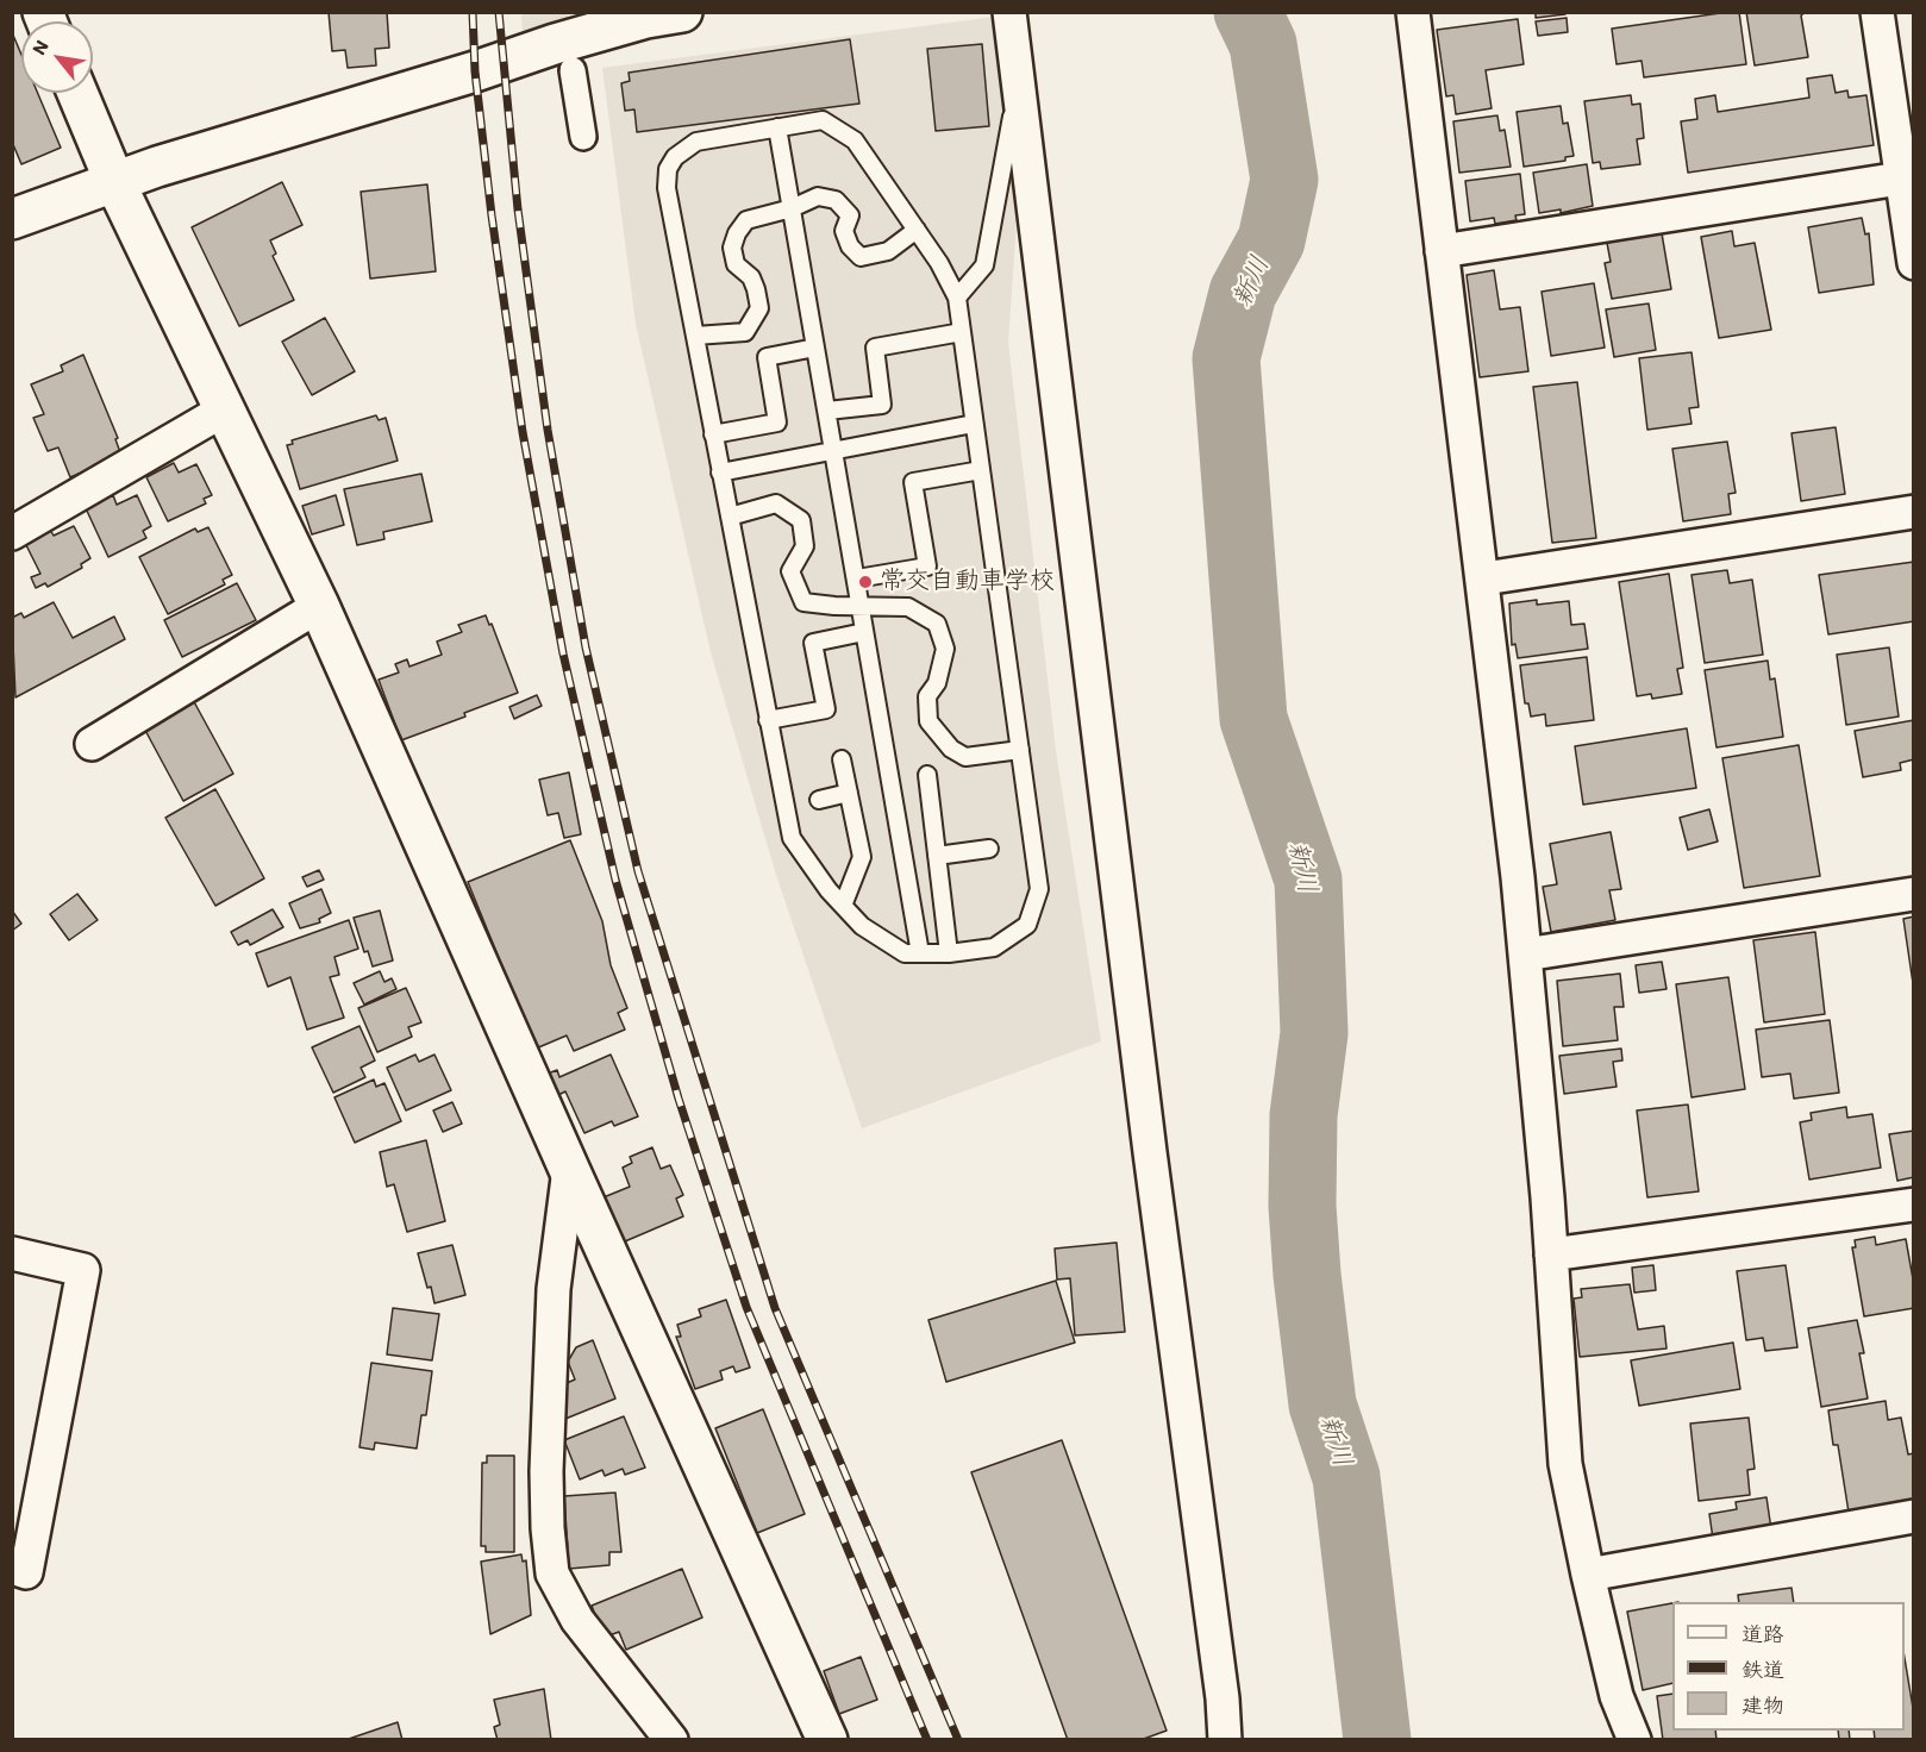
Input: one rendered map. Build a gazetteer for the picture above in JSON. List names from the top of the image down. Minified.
{"water":["新川"],"places":["常交自動車学校"],"legend":["道路","鉄道","建物"],"north":"top left"}
